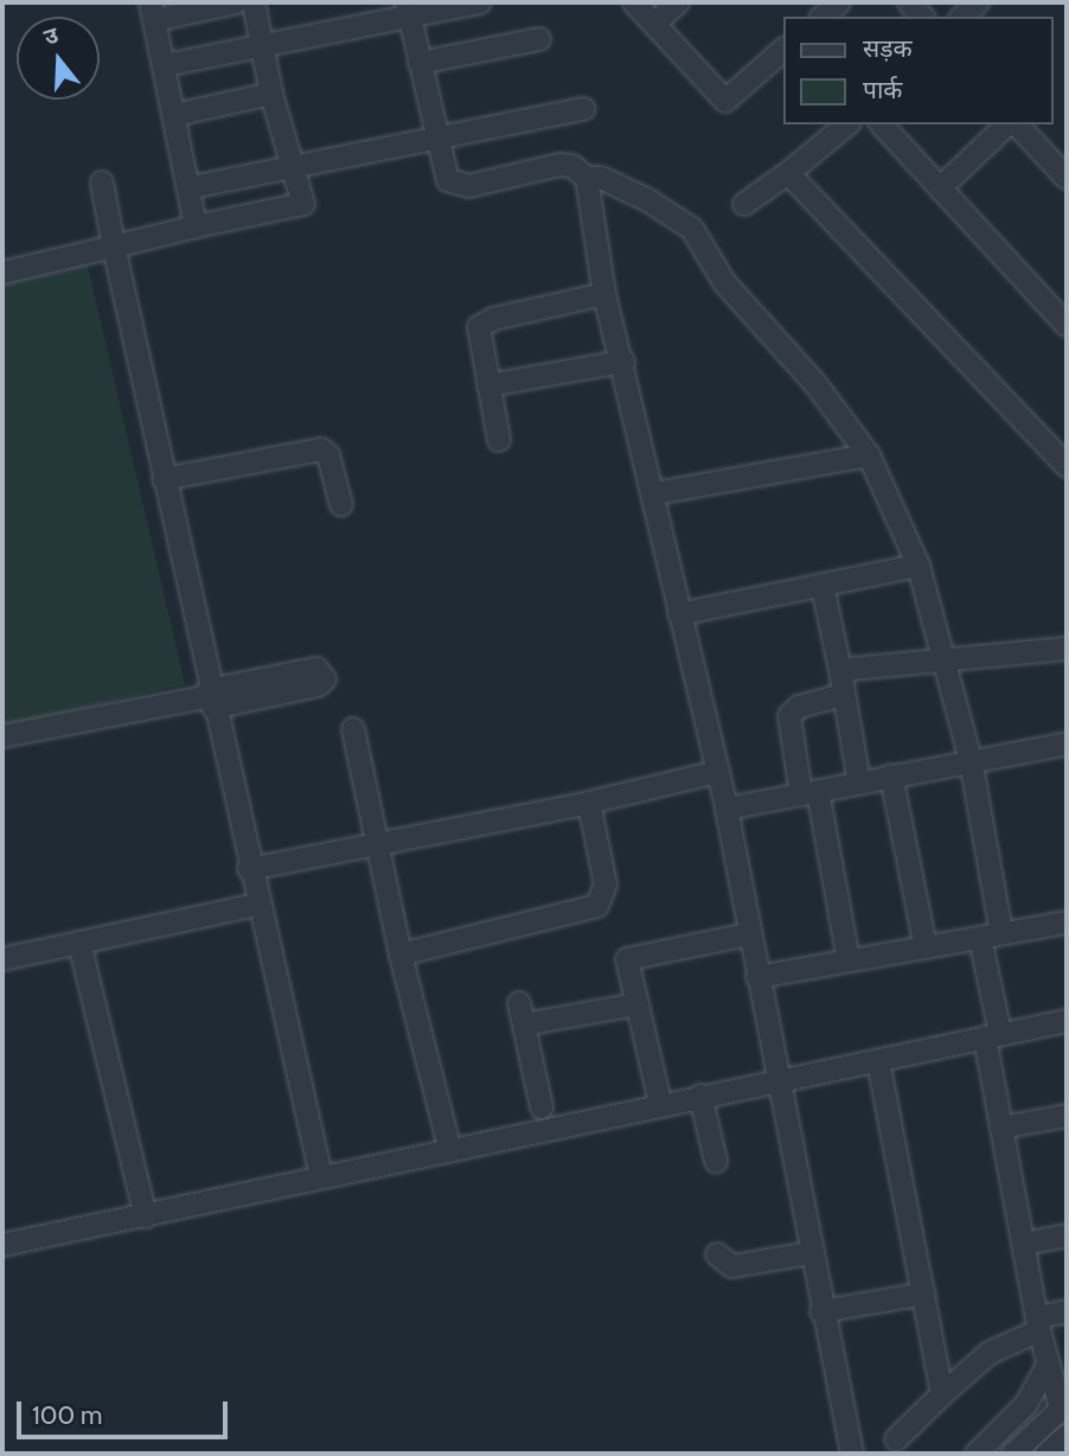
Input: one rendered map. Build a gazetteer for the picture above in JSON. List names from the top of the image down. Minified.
{"legend":["सड़क","पार्क"],"scale_bar":"100 m","north":"top"}
